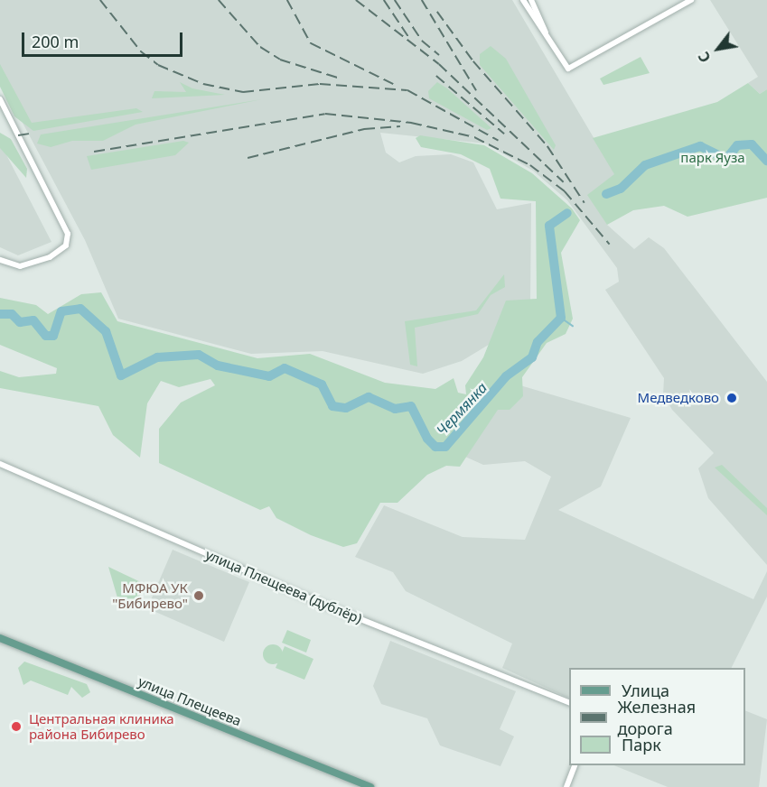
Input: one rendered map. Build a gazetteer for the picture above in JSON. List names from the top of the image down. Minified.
{"streets":{"main road":["улица Плещеева"],"street":["улица Плещеева (дублёр)"]},"water":["Чермянка"],"parks":["парк Яуза"],"places":["Медведково","МФЮА УК \"Бибирево\"","Центральная клиника района Бибирево"],"legend":["Улица","Железная дорога","Парк"],"scale_bar":"200 m","north":"bottom left"}
